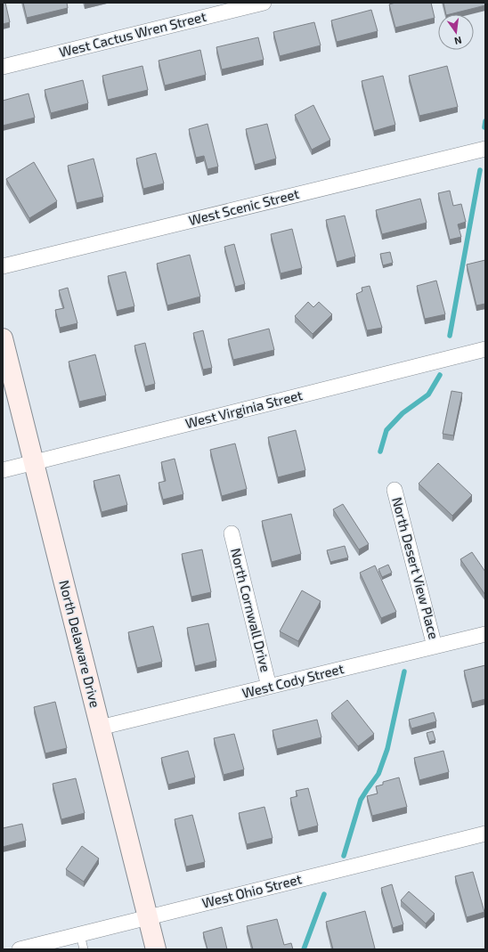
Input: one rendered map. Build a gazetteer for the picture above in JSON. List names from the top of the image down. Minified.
{"streets":{"street":["West Cactus Wren Street","West Scenic Street","West Virginia Street","North Desert View Place","North Cornwall Drive","North Delaware Drive","West Cody Street","West Ohio Street"]},"crossings":[["West Virginia Street","North Delaware Drive"],["North Desert View Place","West Cody Street"],["North Cornwall Drive","West Cody Street"],["North Delaware Drive","West Cody Street"],["North Delaware Drive","West Ohio Street"]],"north":"bottom"}
